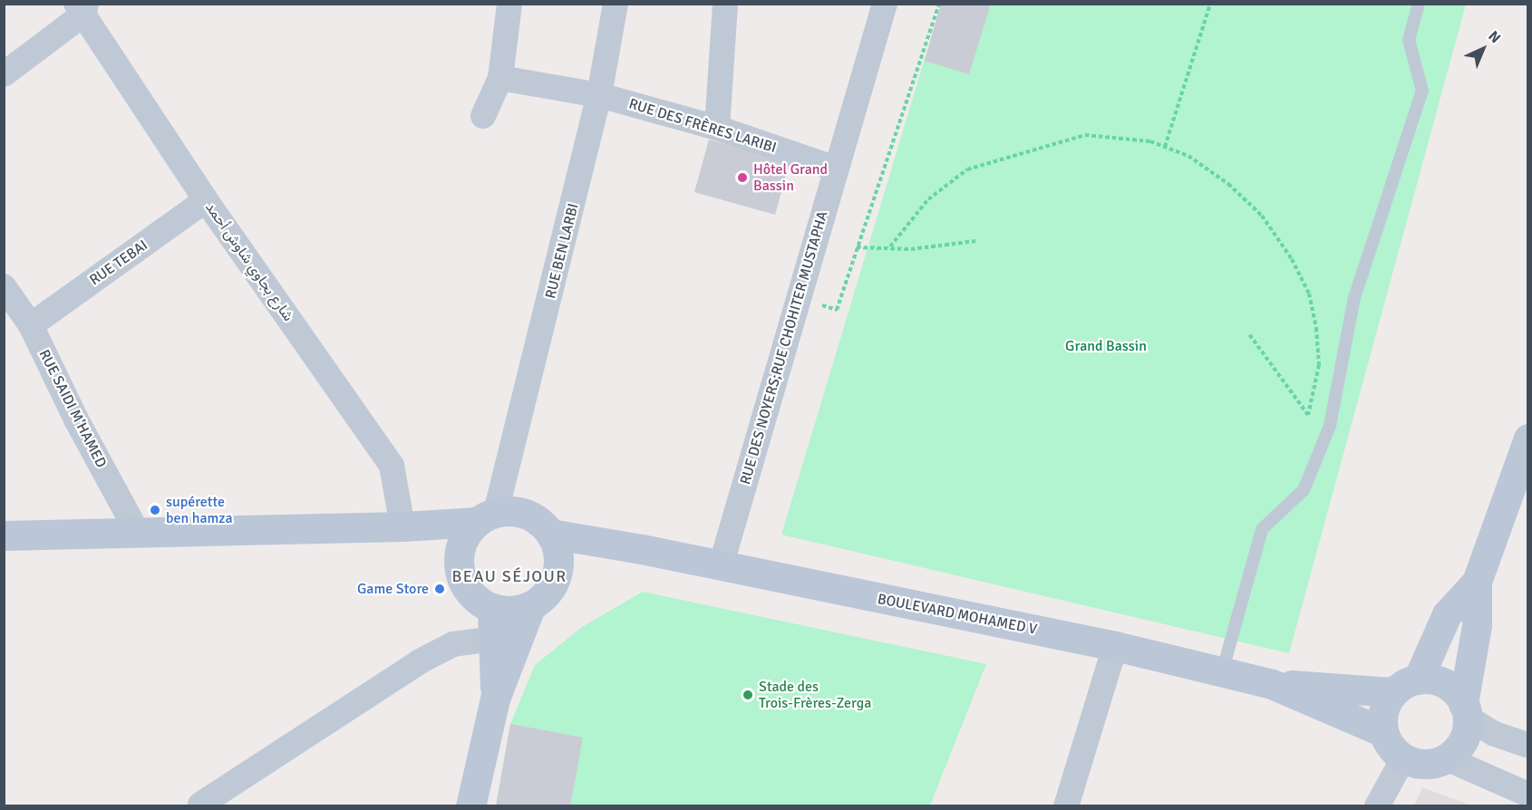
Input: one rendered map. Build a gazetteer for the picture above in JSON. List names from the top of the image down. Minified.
{"streets":{"main road":["BOULEVARD MOHAMED V"],"street":["RUE DES FRÈRES LARIBI","RUE BEN LARBI","شارع بجاوي شاوش أحمد","RUE TEBAI","RUE DES NOYERS;RUE CHOHITER MUSTAPHA","RUE SAIDI M'HAMED"]},"crossings":[["RUE DES FRÈRES LARIBI","RUE BEN LARBI"],["RUE DES FRÈRES LARIBI","RUE DES NOYERS;RUE CHOHITER MUSTAPHA"],["RUE BEN LARBI","BOULEVARD MOHAMED V"],["شارع بجاوي شاوش أحمد","RUE TEBAI"],["RUE TEBAI","RUE SAIDI M'HAMED"],["RUE DES NOYERS;RUE CHOHITER MUSTAPHA","BOULEVARD MOHAMED V"]],"districts":["BEAU SÉJOUR"],"parks":["Grand Bassin"],"places":["Hôtel Grand Bassin","supérette ben hamza","Game Store","Stade des Trois-Frères-Zerga"],"north":"top right"}
